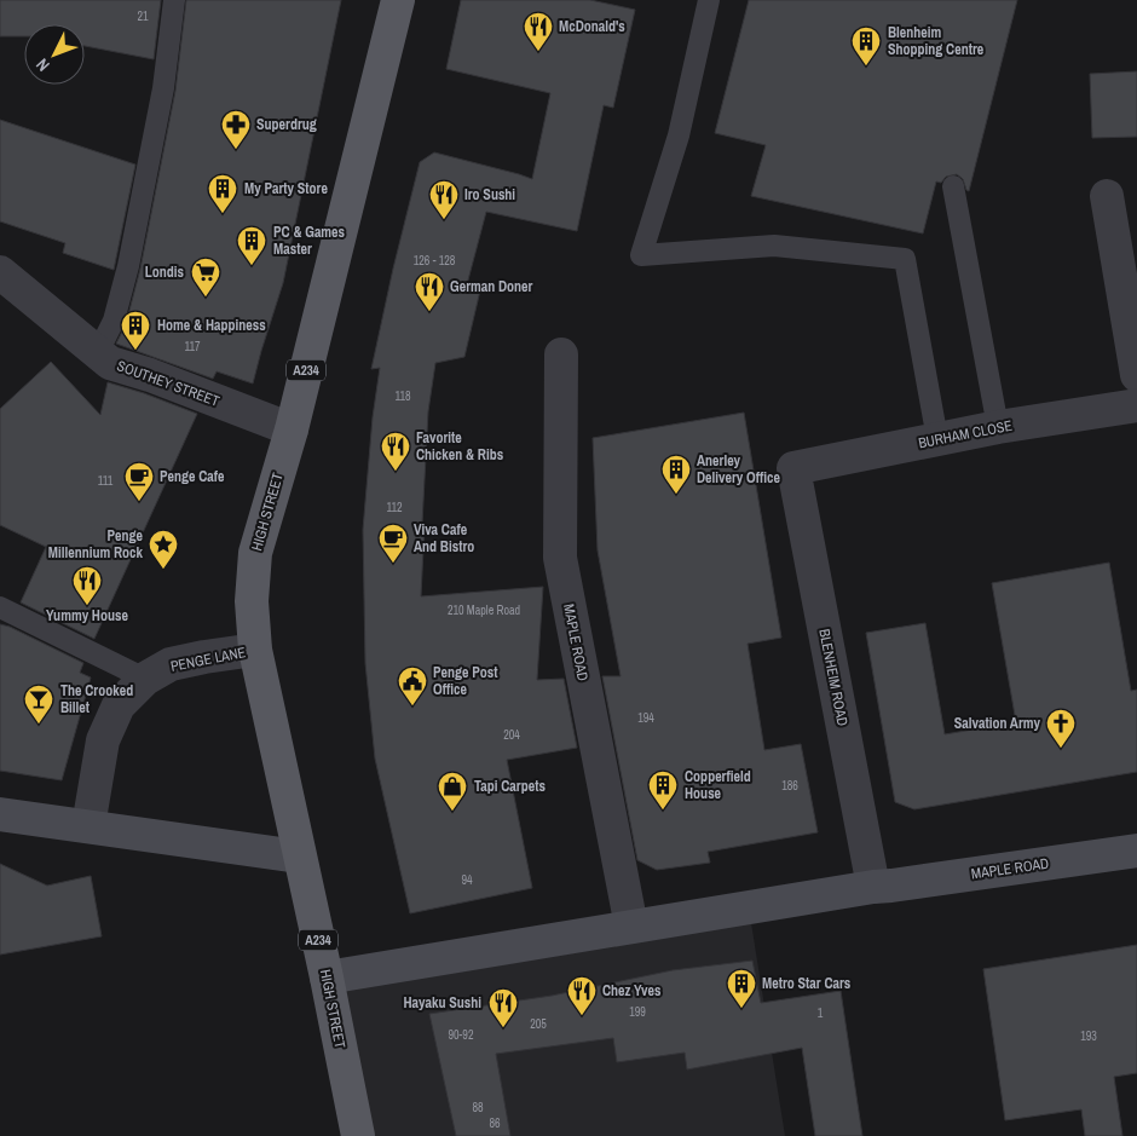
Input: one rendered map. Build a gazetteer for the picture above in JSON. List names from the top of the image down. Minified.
{"streets":{"main road":["A234","HIGH STREET"],"street":["SOUTHEY STREET","BURHAM CLOSE","MAPLE ROAD","PENGE LANE","BLENHEIM ROAD"]},"crossings":[["SOUTHEY STREET","HIGH STREET"],["BURHAM CLOSE","BLENHEIM ROAD"],["HIGH STREET","MAPLE ROAD"],["HIGH STREET","PENGE LANE"],["MAPLE ROAD","BLENHEIM ROAD"]],"places":{"restaurant":["McDonald's","Iro Sushi","German Doner","Favorite Chicken & Ribs","Yummy House","Chez Yves","Hayaku Sushi"],"building":["Blenheim Shopping Centre","My Party Store","PC & Games Master","Home & Happiness","Anerley Delivery Office","Copperfield House","Metro Star Cars"],"pharmacy":["Superdrug"],"supermarket":["Londis"],"cafe":["Penge Cafe","Viva Cafe And Bistro"],"place":["Penge Millennium Rock"],"public building":["Penge Post Office"],"bar":["The Crooked Billet"],"church":["Salvation Army"],"shop":["Tapi Carpets"]},"house_numbers":["21","126 - 128","117","118","111","112","210 Maple Road","194","204","186","94","199","1","205","90-92","193","88","86"],"north":"bottom left"}
